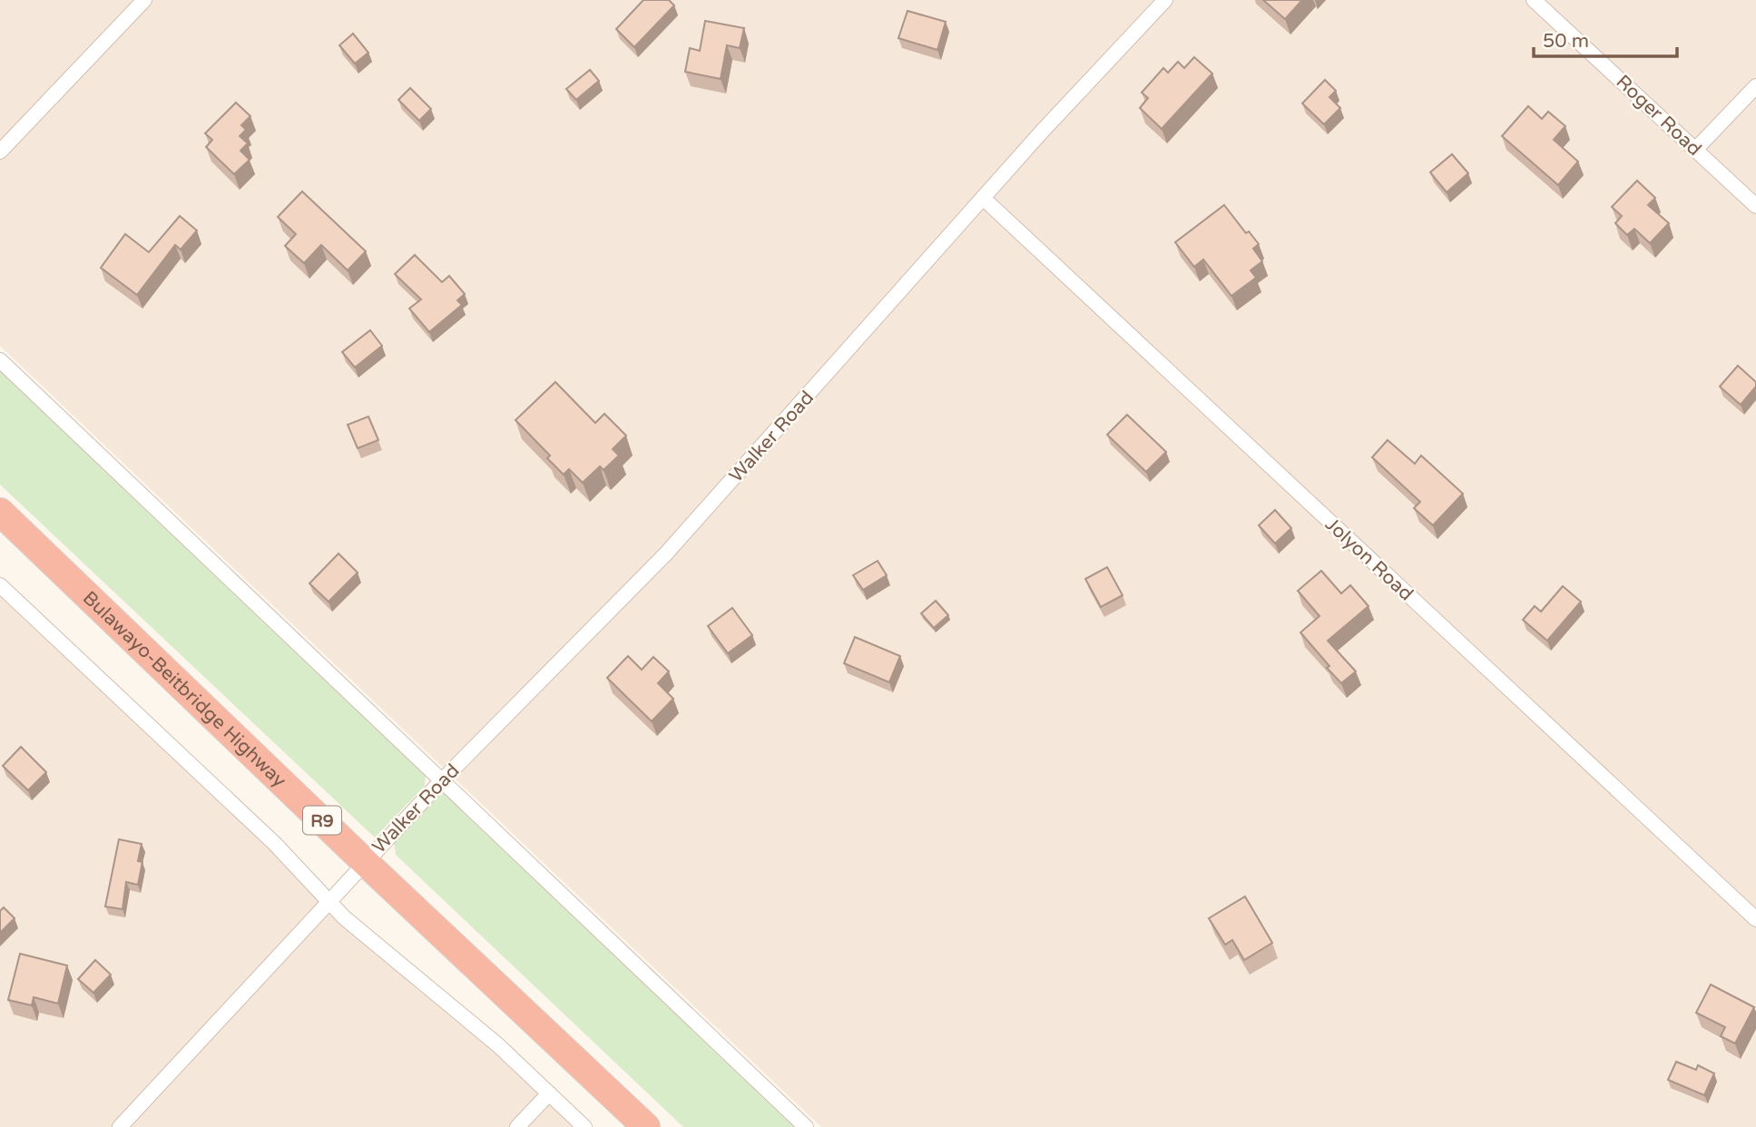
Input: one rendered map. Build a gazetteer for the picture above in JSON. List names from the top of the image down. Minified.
{"streets":{"highway":["Bulawayo-Beitbridge Highway","R9"],"street":["Roger Road","Walker Road","Jolyon Road"]},"crossings":[["Walker Road","Jolyon Road"],["Walker Road","Bulawayo-Beitbridge Highway"]],"scale_bar":"50 m"}
